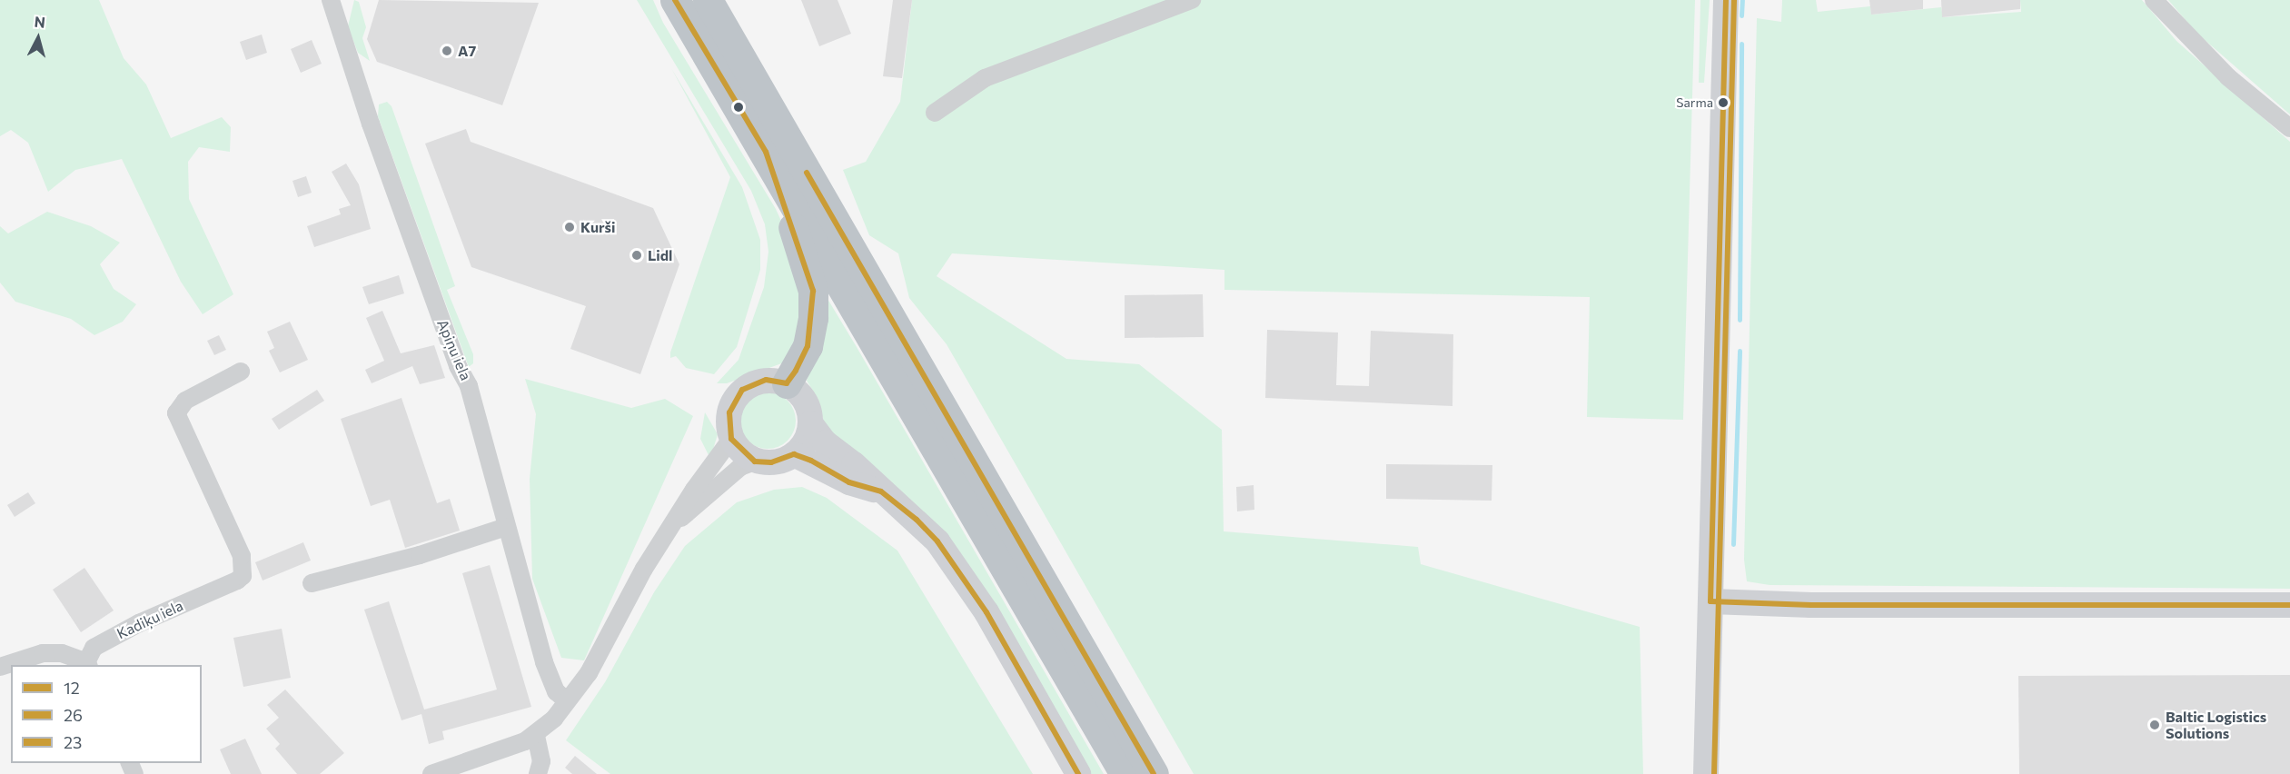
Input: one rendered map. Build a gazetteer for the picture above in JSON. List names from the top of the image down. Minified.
{"streets":{"street":["Apiņu iela","Kadiķu iela"]},"places":["A7","Sarma","Kurši","Lidl","Baltic Logistics Solutions"],"lines":["transit line 12","transit line 26","transit line 23"],"legend":["12","26","23"],"north":"top"}
